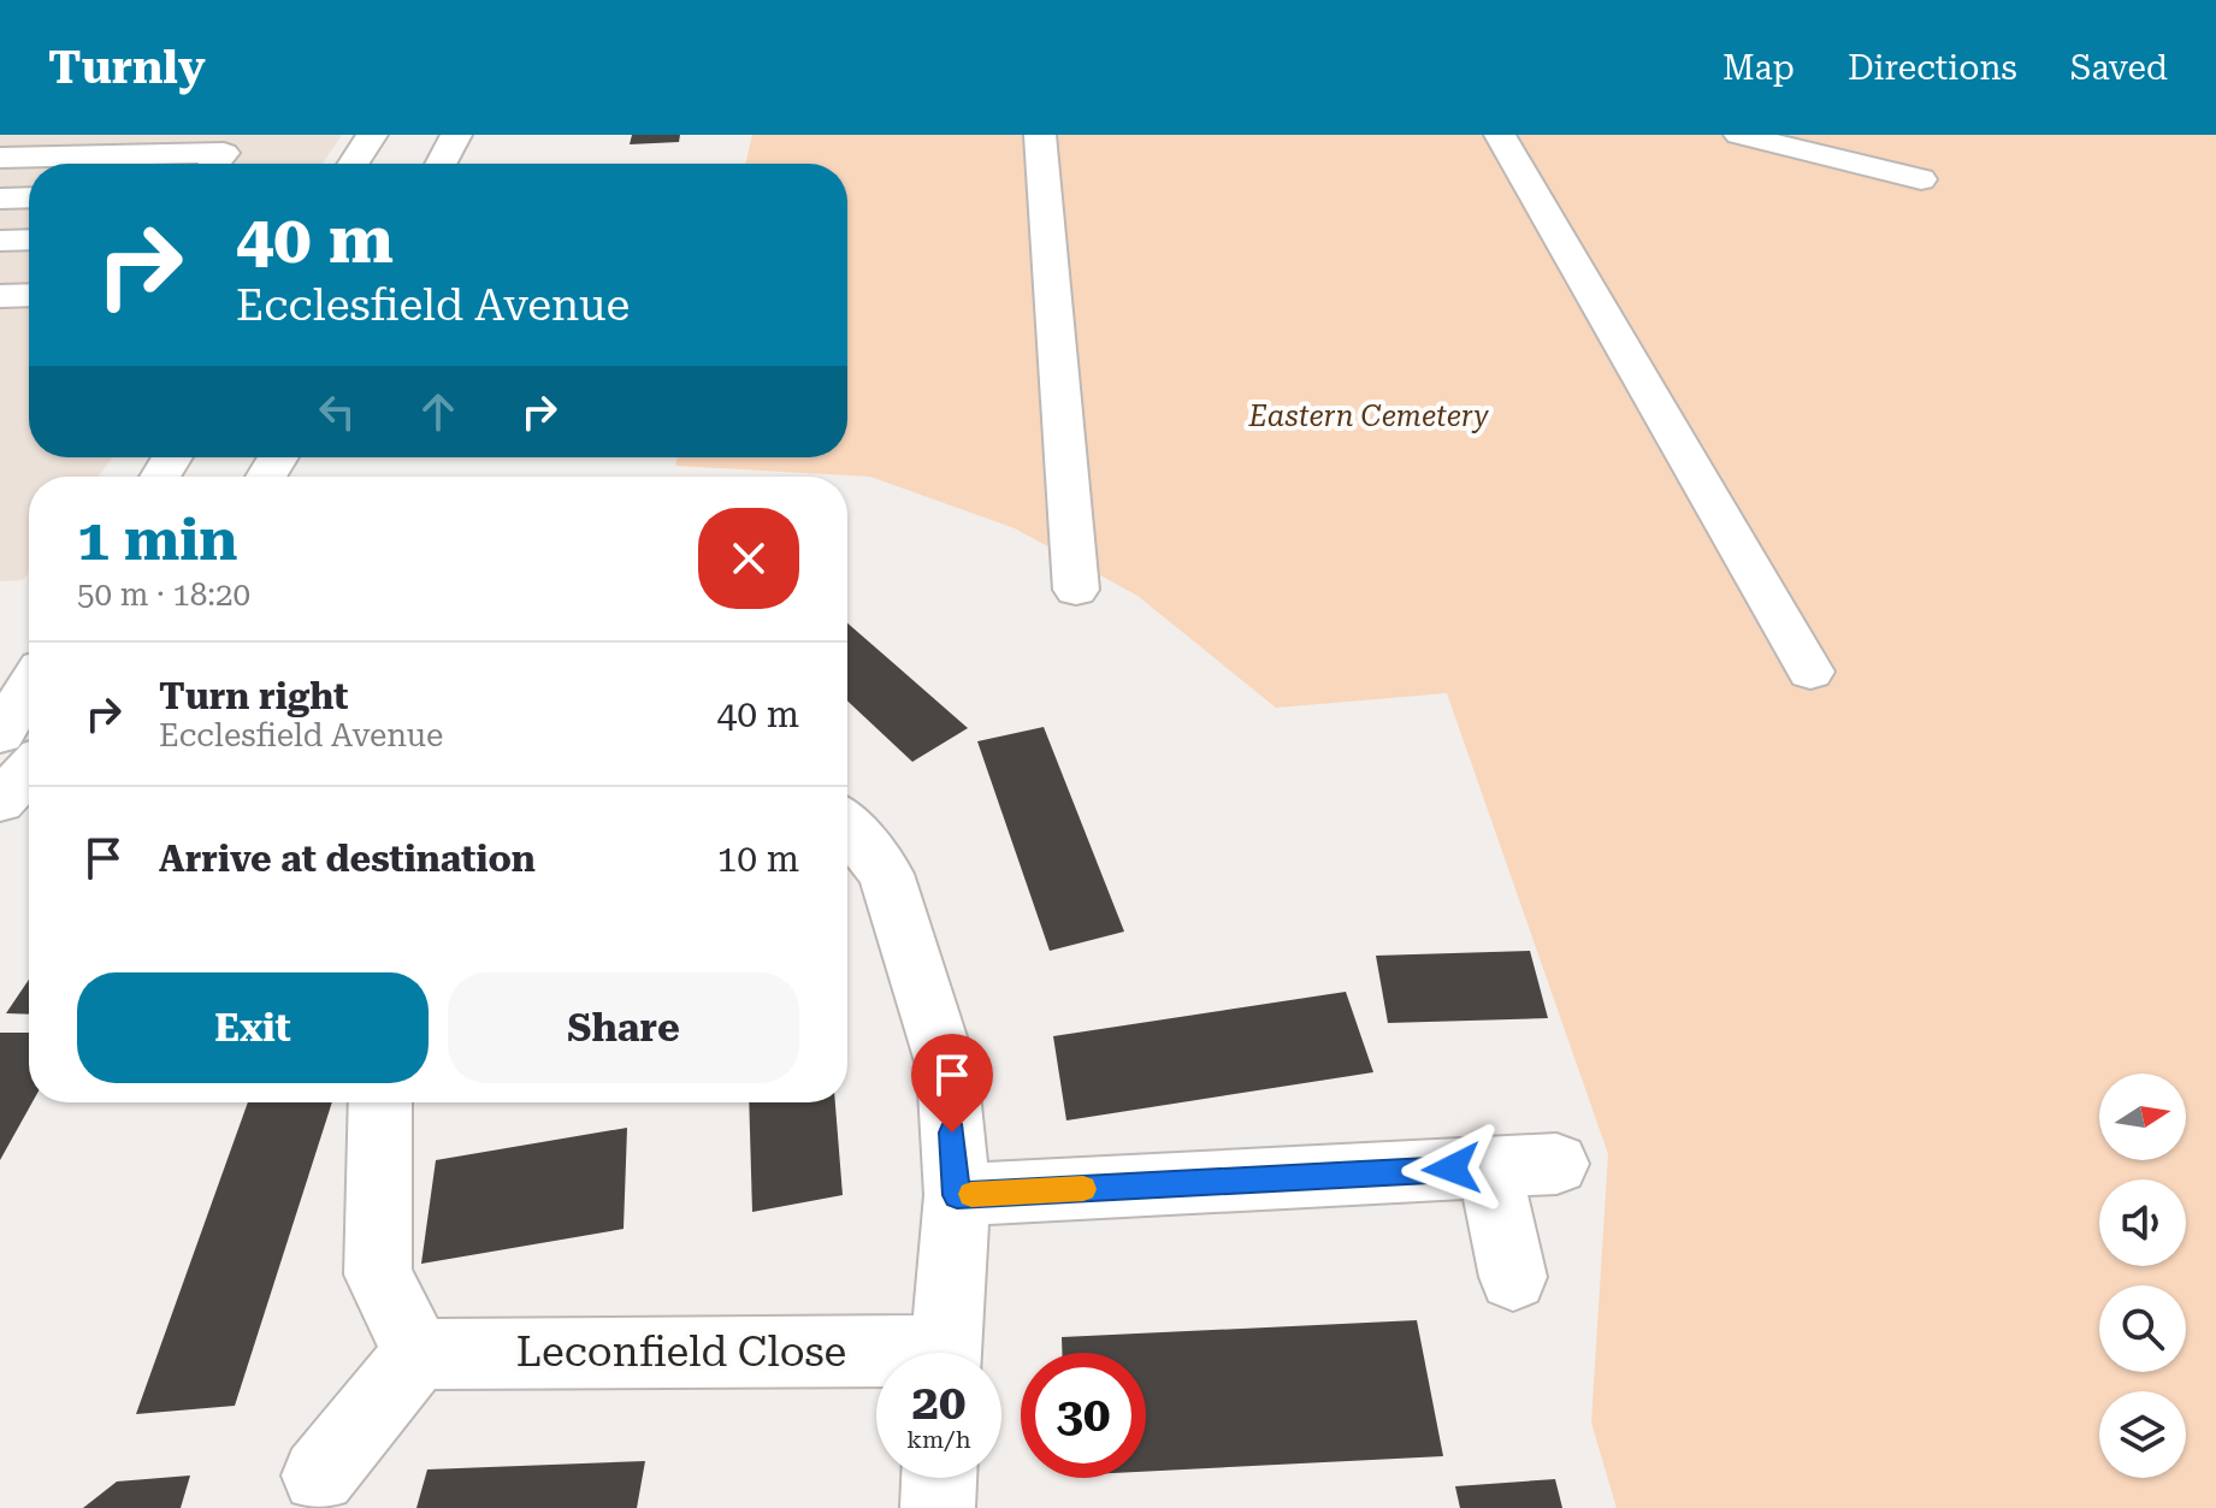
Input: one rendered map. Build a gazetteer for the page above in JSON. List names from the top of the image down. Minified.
{"streets":{"street":["Leconfield Close"]},"parks":["Eastern Cemetery"],"north":"right","page":{"header":"Turnly","nav":["Map","Directions","Saved"],"turn":["40 m","Ecclesfield Avenue"],"heading":["1 min","50 m · 18:20"],"list":[{"name":"Turn right","note":"Ecclesfield Avenue","value":"40 m"},{"name":"Arrive at destination","value":"10 m"}],"buttons":["Exit","Share"],"speed":"20 km/h","limit":"30"}}
